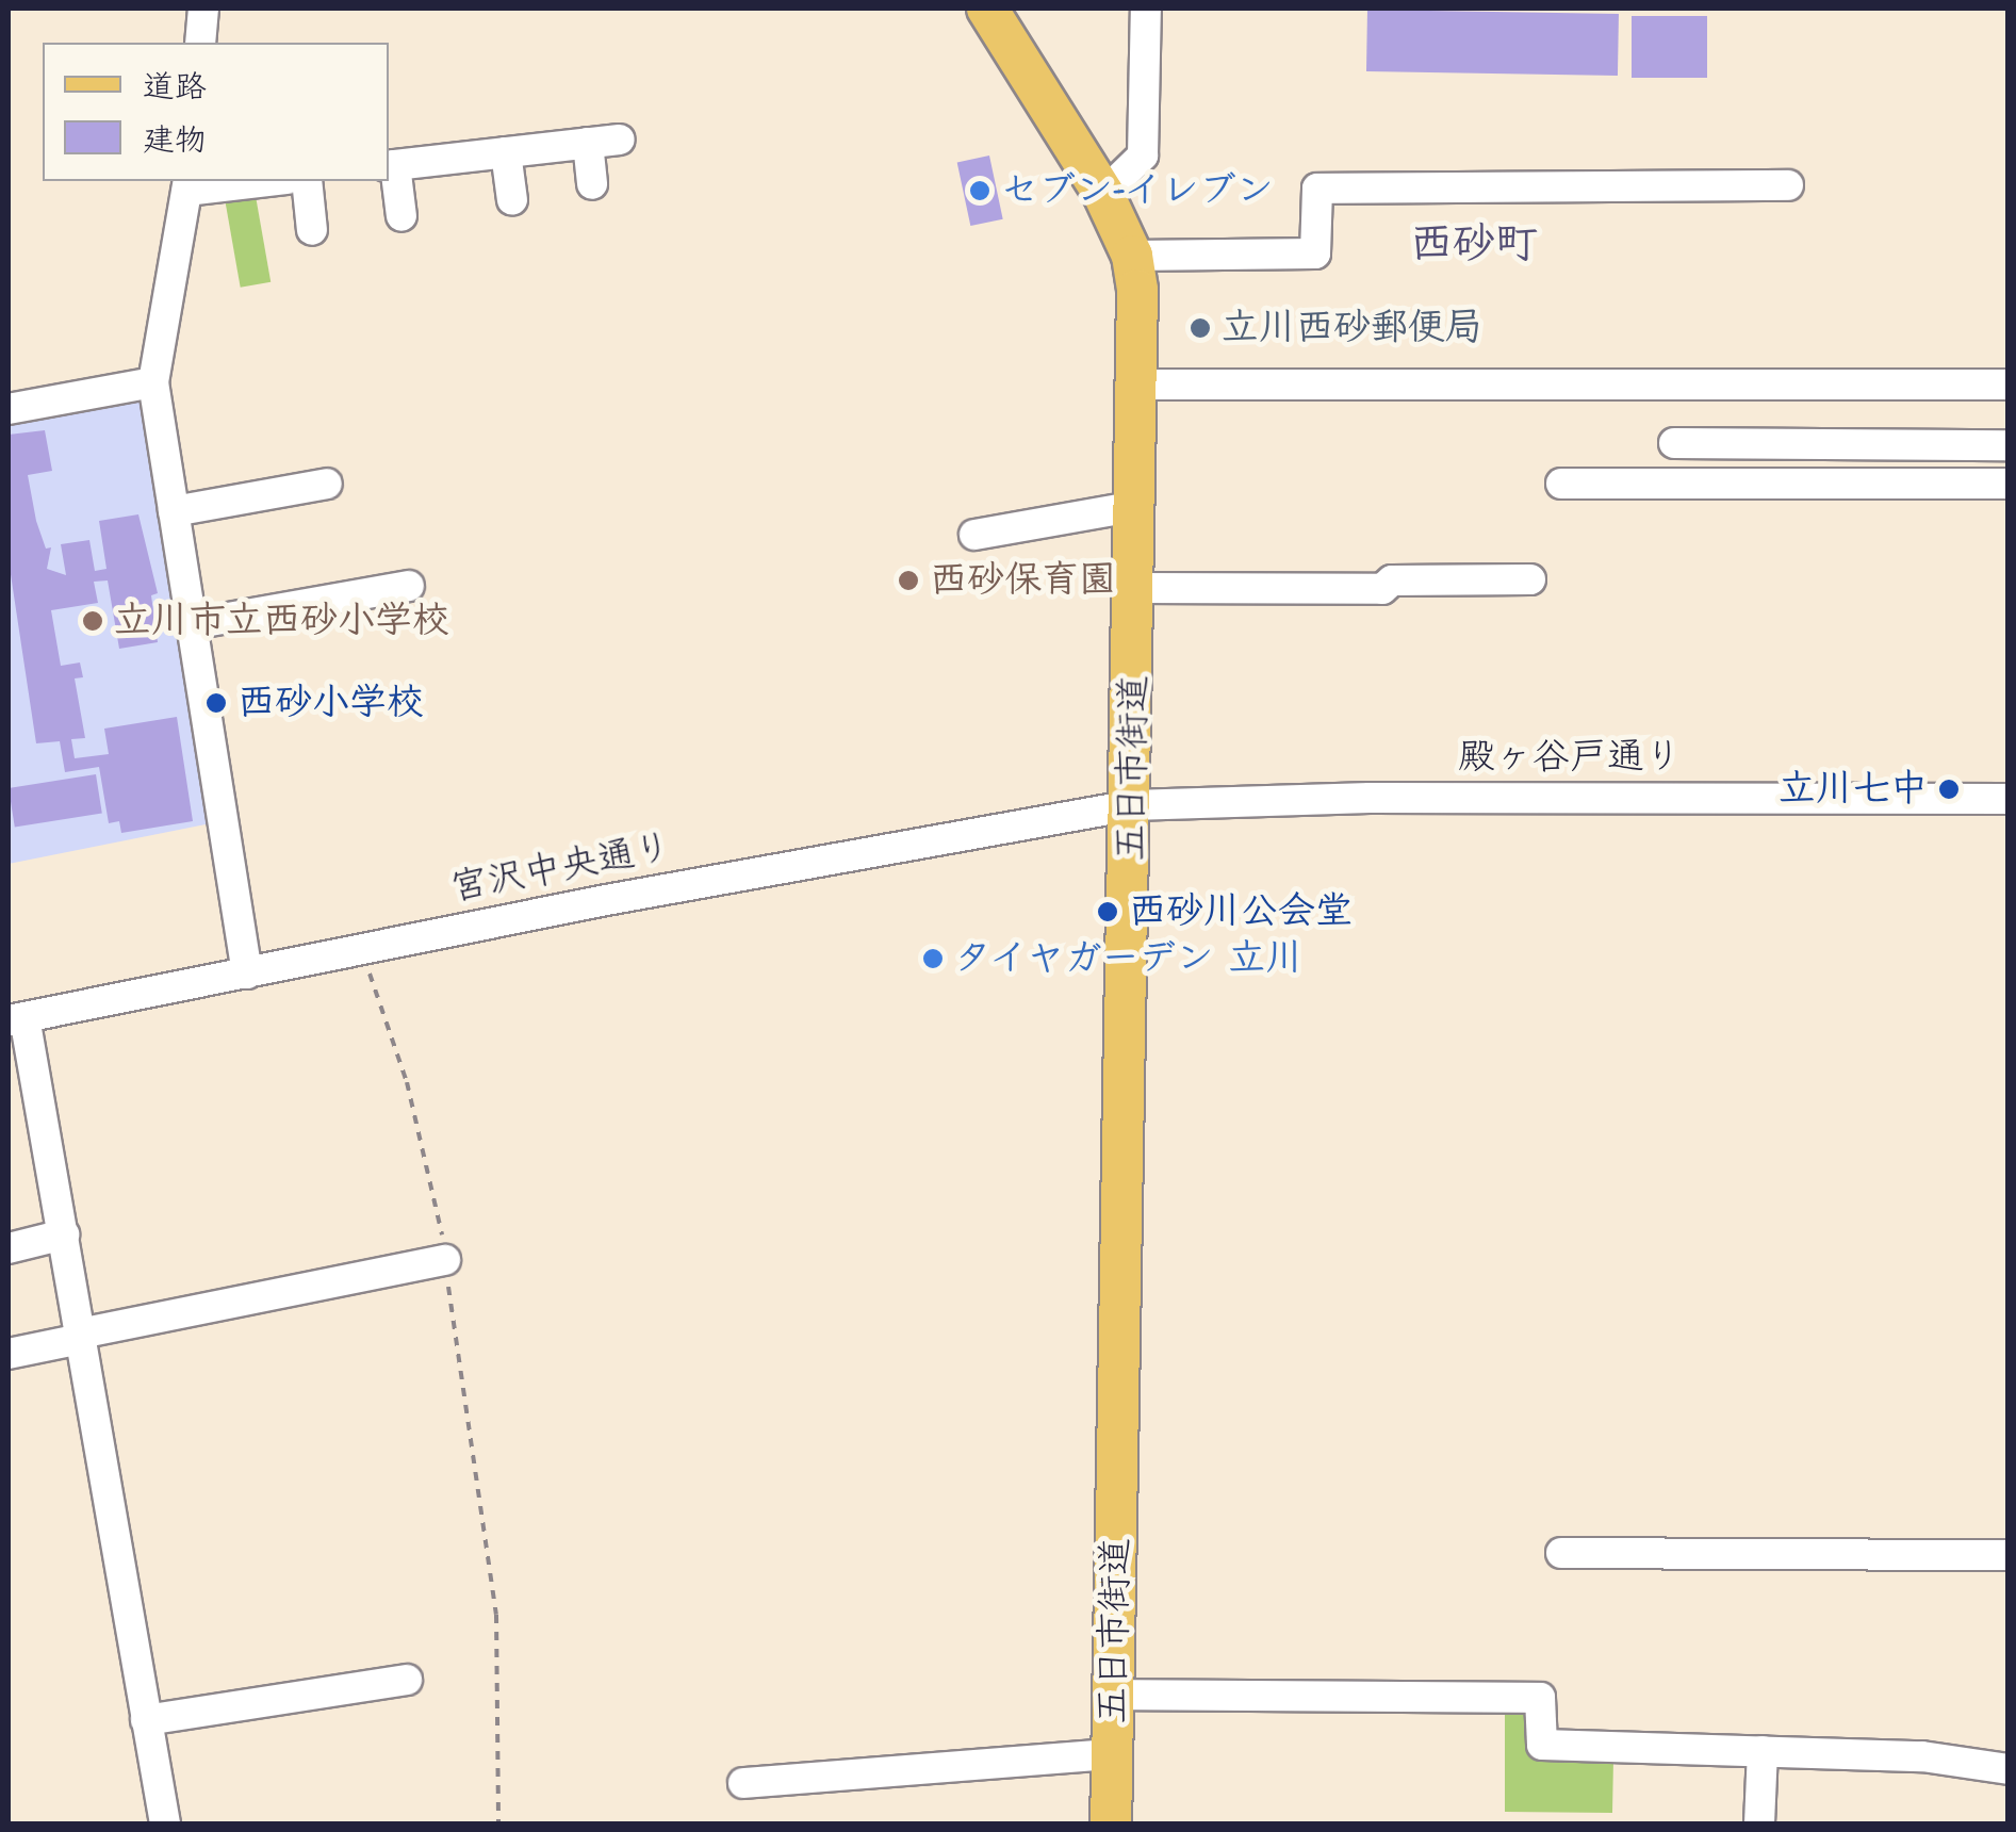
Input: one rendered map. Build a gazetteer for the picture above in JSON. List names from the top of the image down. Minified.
{"streets":{"main road":["五日市街道"],"street":["殿ヶ谷戸通り","宮沢中央通り"]},"crossings":[["殿ヶ谷戸通り","五日市街道"],["殿ヶ谷戸通り","宮沢中央通り"],["五日市街道","宮沢中央通り"]],"districts":["西砂町"],"places":["セブン-イレブン","立川西砂郵便局","西砂保育園","立川市立西砂小学校","西砂小学校","立川七中","西砂川公会堂","タイヤガーデン 立川"],"legend":["道路","建物"]}
